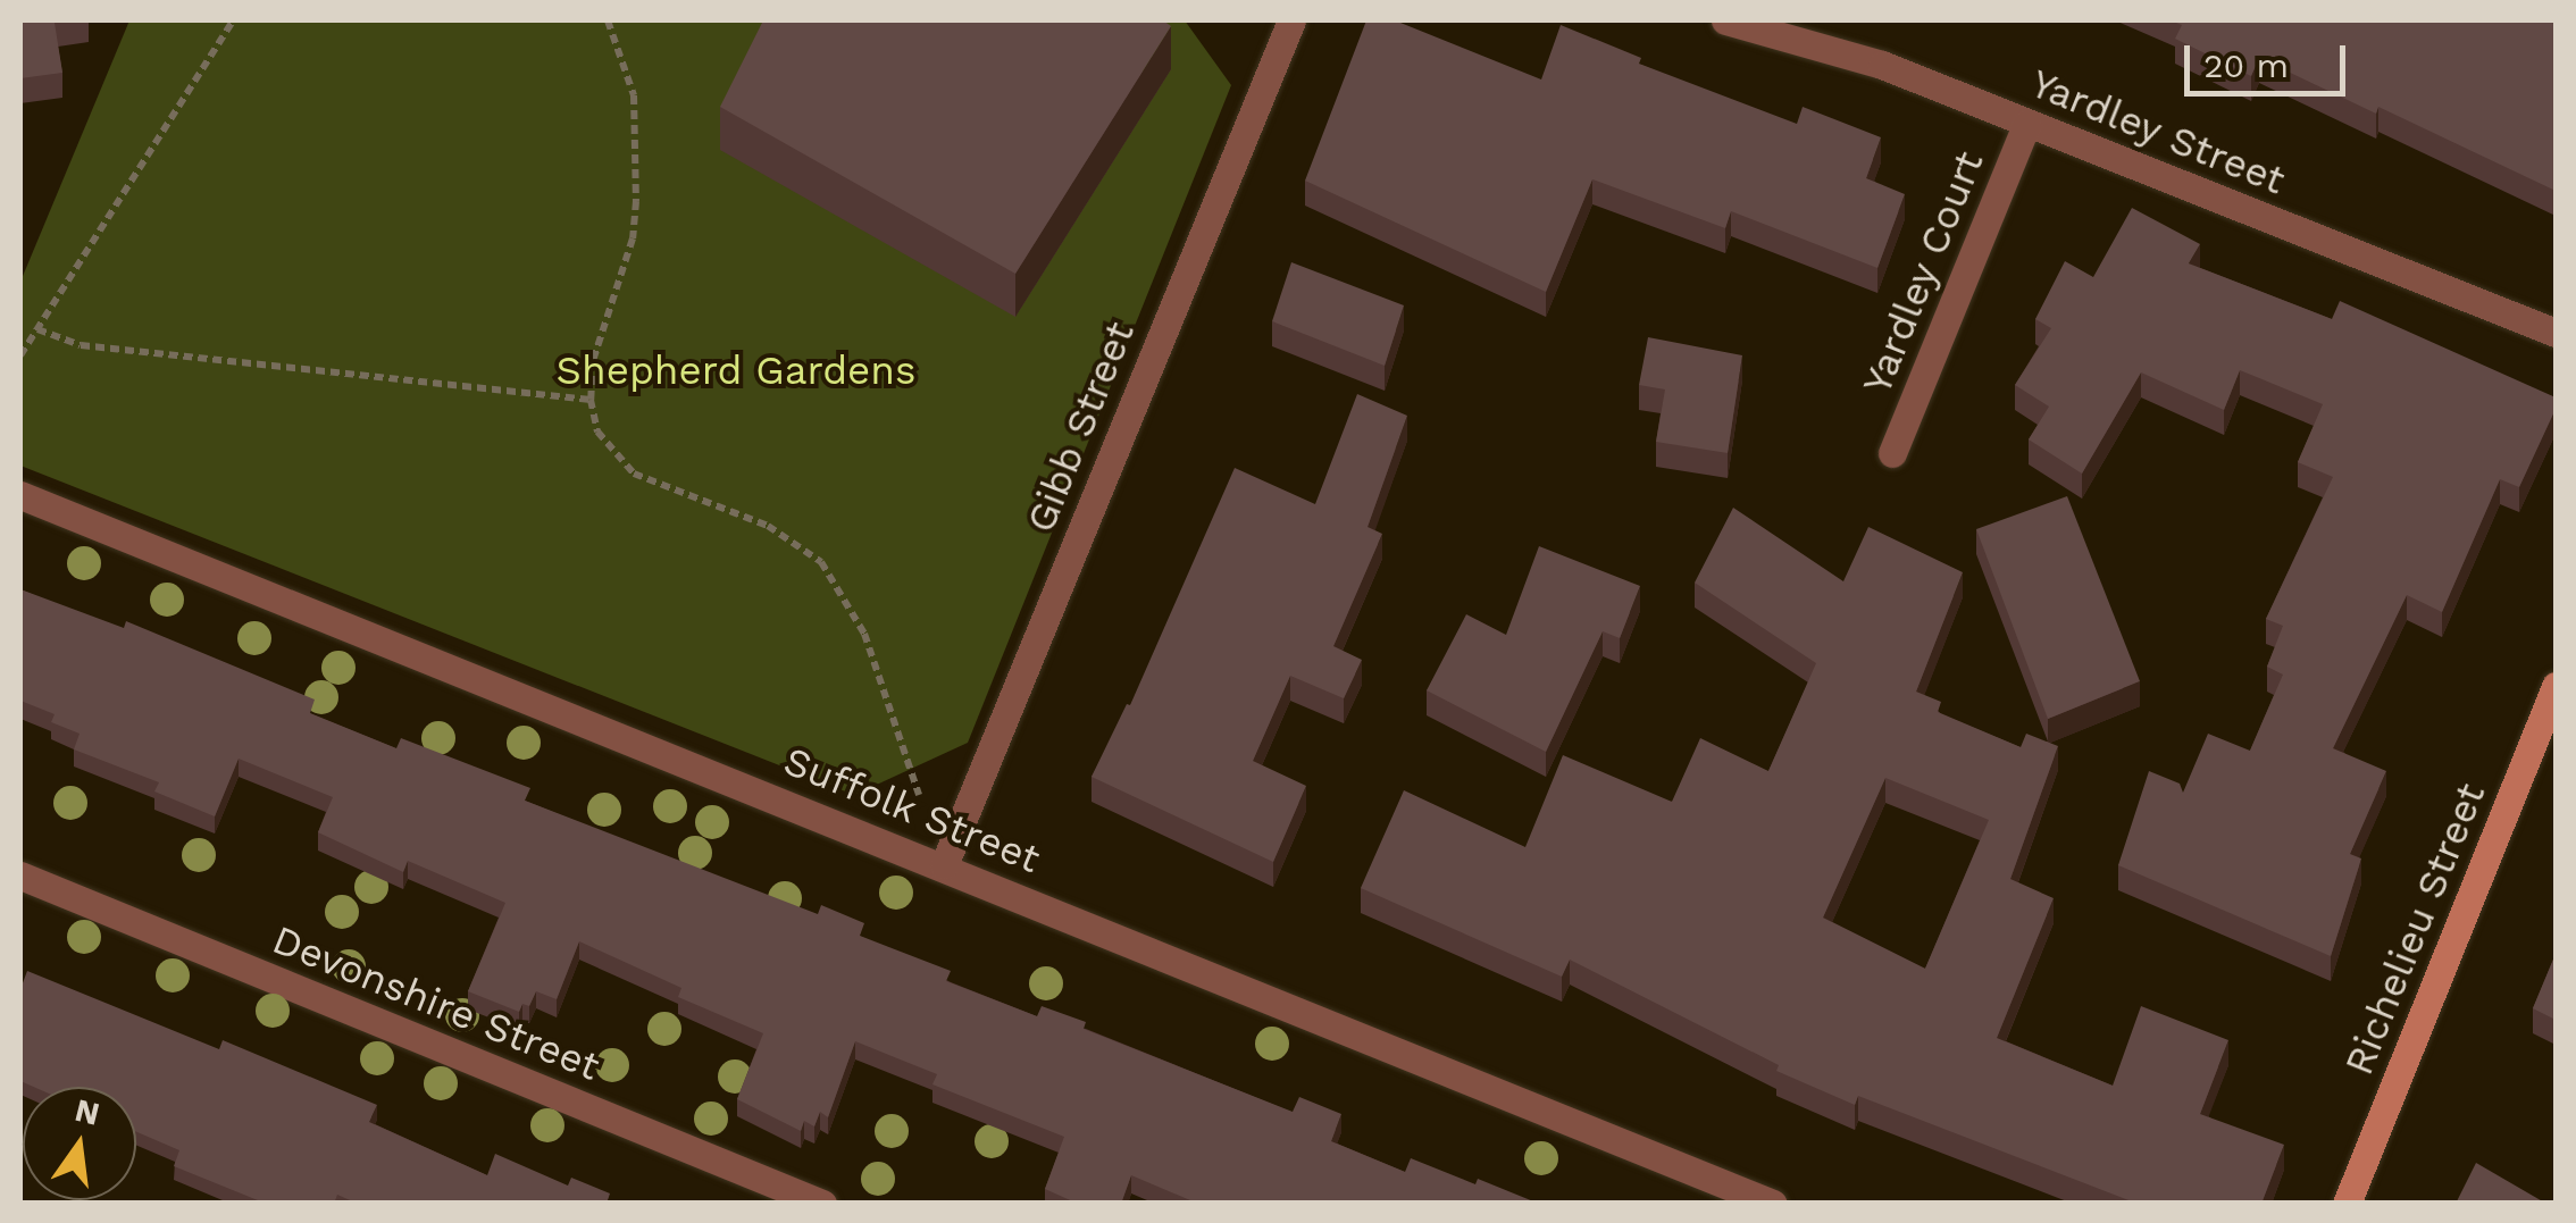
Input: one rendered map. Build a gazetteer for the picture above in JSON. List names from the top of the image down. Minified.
{"streets":{"street":["Yardley Street","Yardley Court","Gibb Street","Suffolk Street","Richelieu Street","Devonshire Street"]},"crossings":[["Yardley Street","Yardley Court"],["Gibb Street","Suffolk Street"]],"parks":["Shepherd Gardens"],"scale_bar":"20 m","north":"top"}
